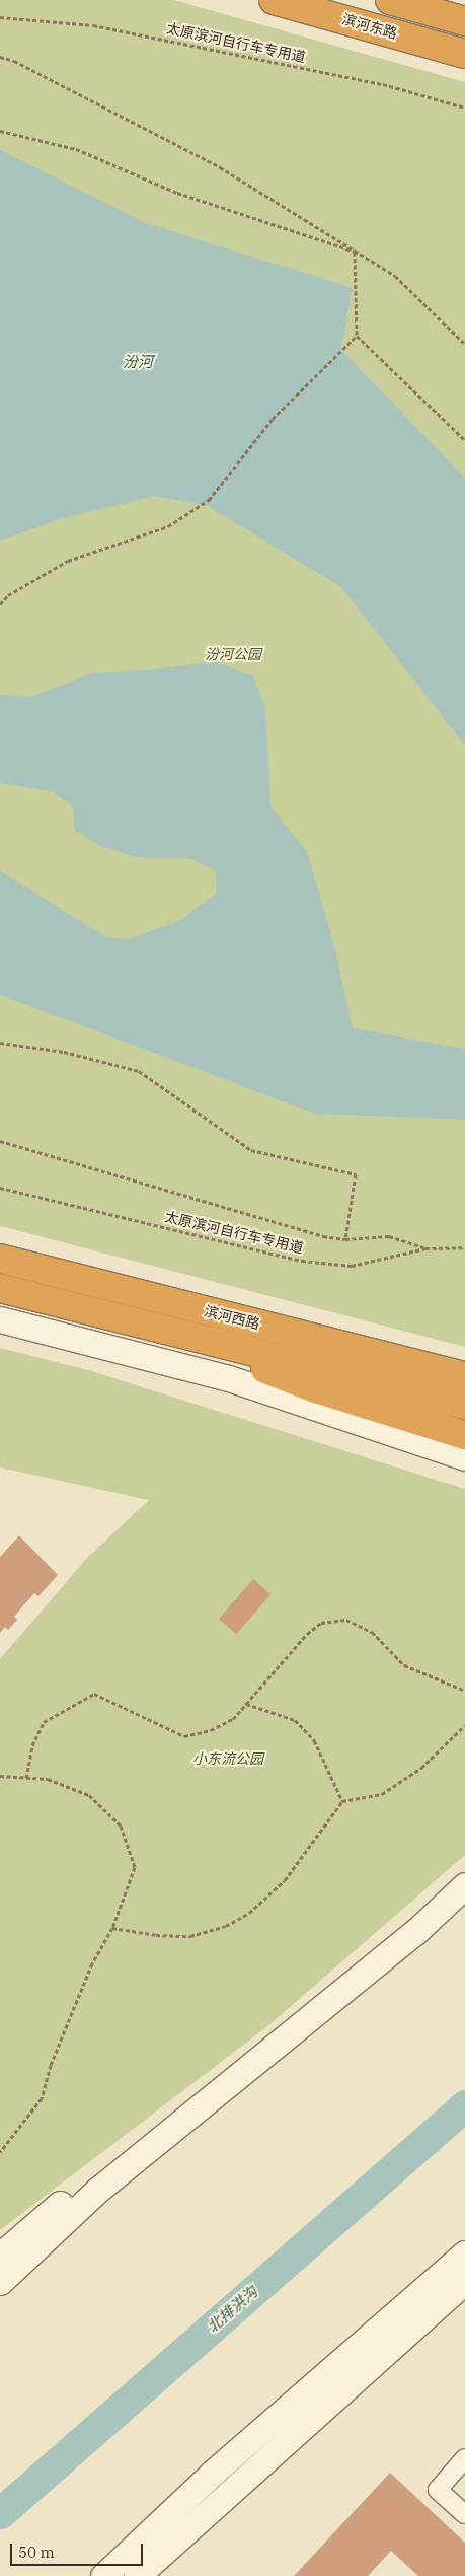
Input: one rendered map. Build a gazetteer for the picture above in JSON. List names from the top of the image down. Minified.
{"streets":{"highway":["滨河东路","滨河西路"],"path":["太原滨河自行车专用道"]},"water":["汾河","北排洪沟"],"parks":["汾河公园","小东流公园"],"scale_bar":"50 m"}
